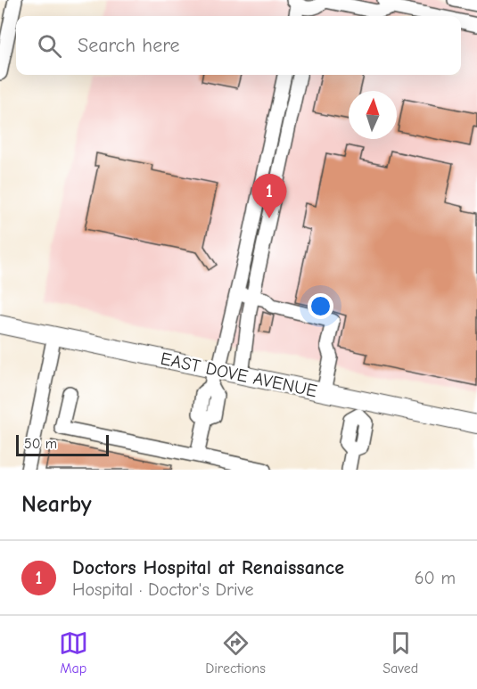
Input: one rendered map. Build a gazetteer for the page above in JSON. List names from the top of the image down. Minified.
{"streets":{"main road":["EAST DOVE AVENUE"]},"scale_bar":"50 m","north":"top","page":{"search":"Search here","pins":"1","scale":"50 m","heading":"Nearby","list":[{"mark":"1","name":"Doctors Hospital at Renaissance","note":"Hospital · Doctor's Drive","value":"60 m"}],"nav":["Map","Directions","Saved"]}}
